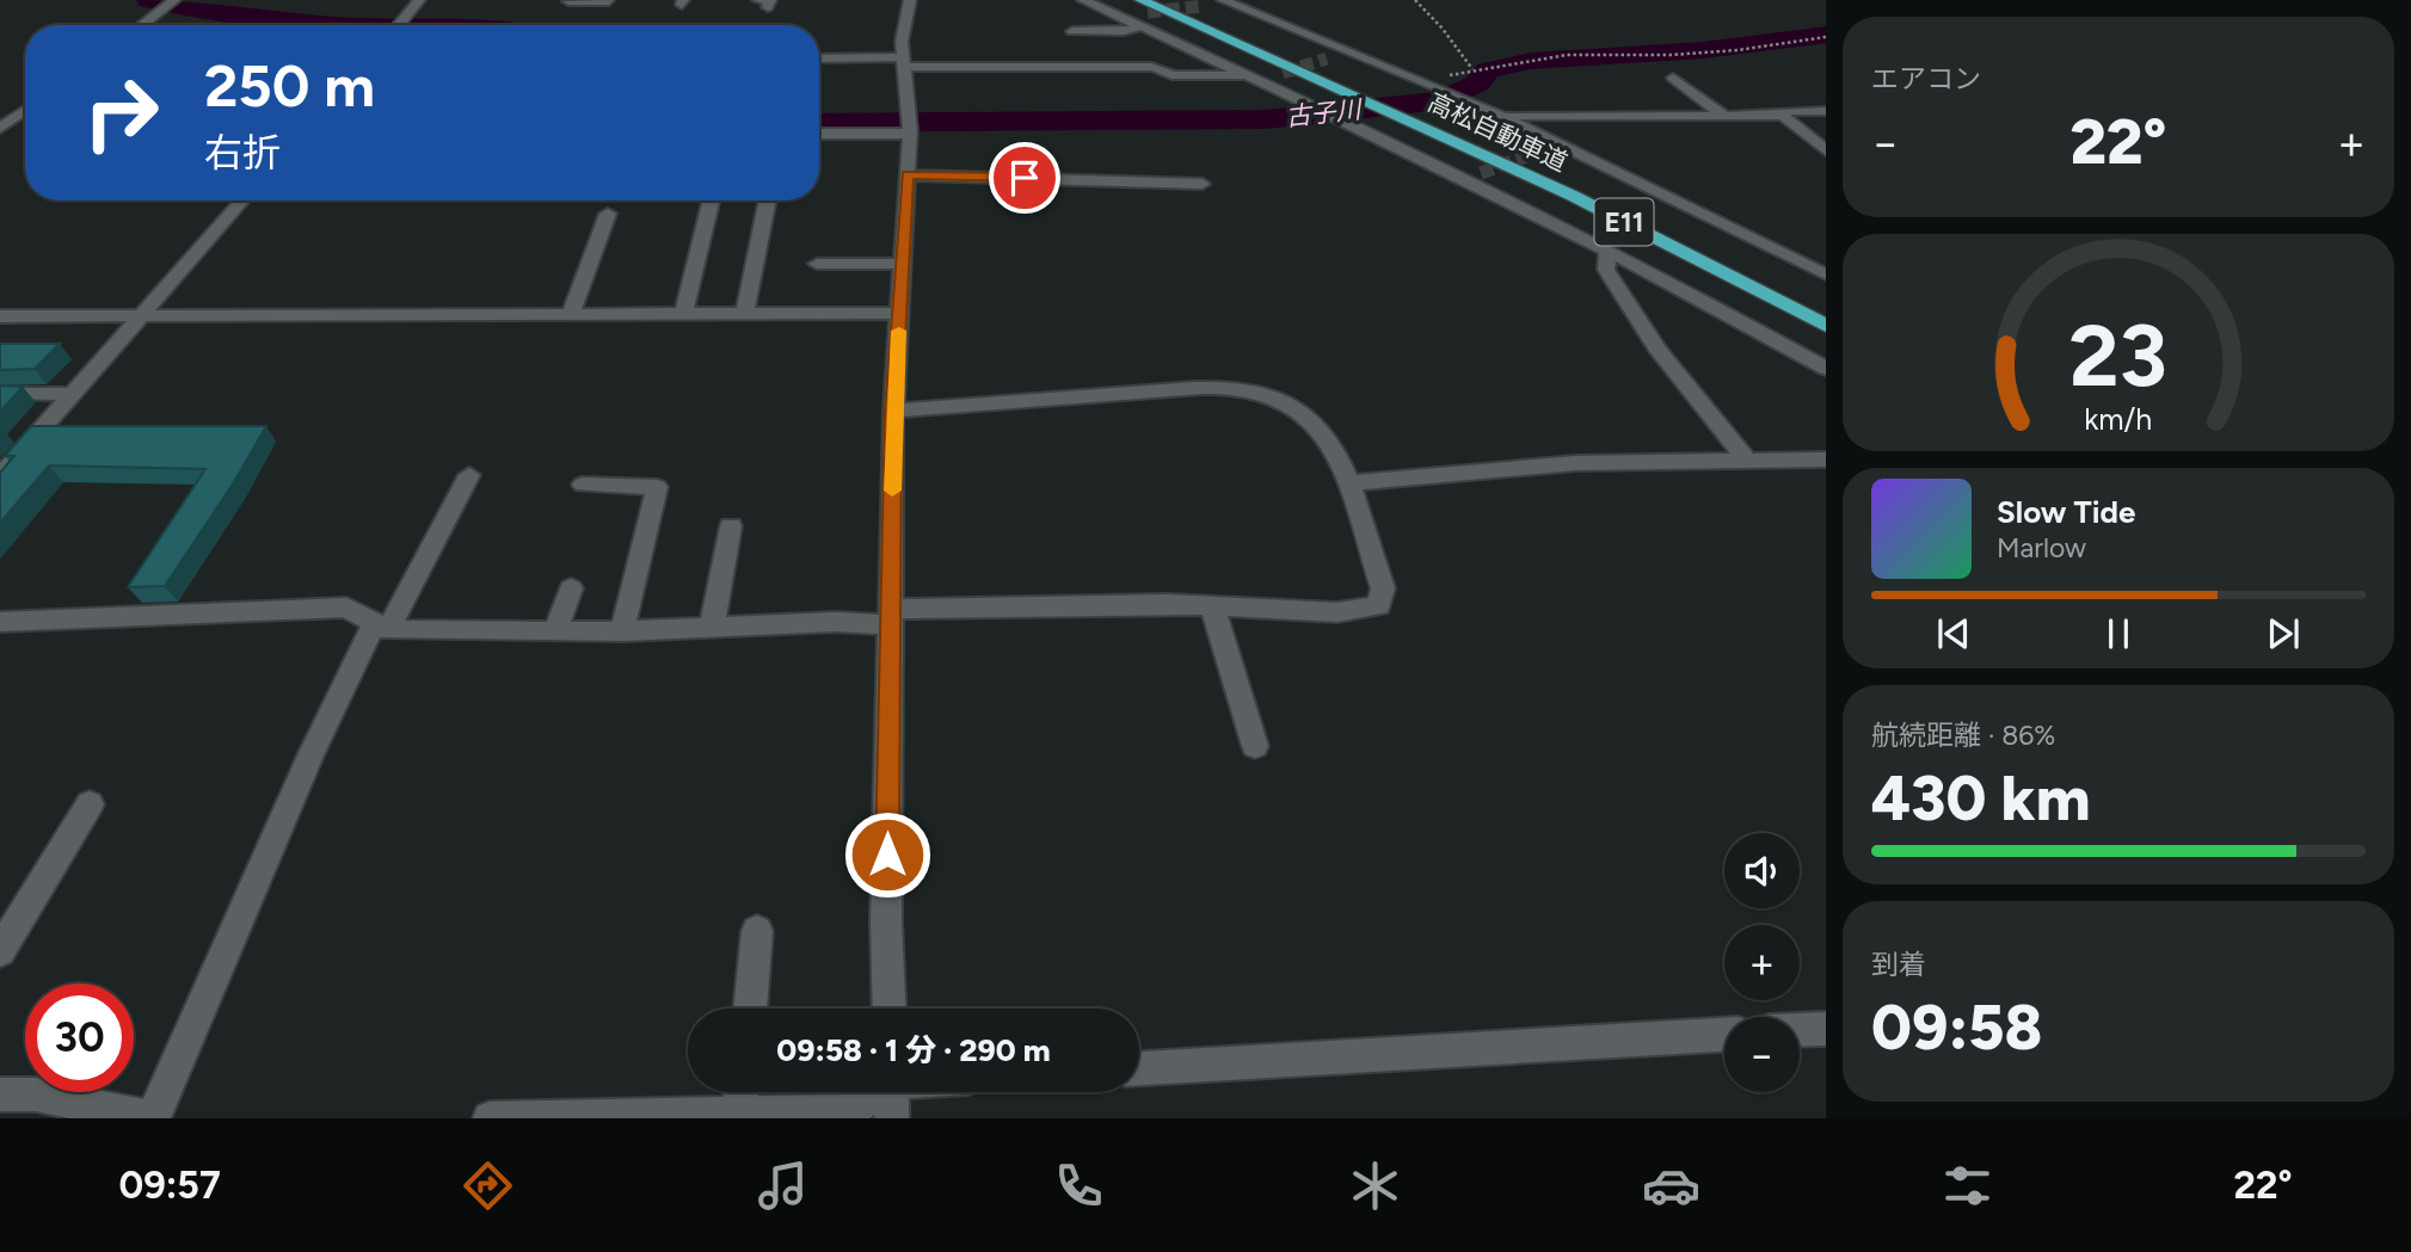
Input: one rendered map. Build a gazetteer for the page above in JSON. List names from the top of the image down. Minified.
{"streets":{"highway":["高松自動車道","E11"]},"water":["古子川"],"page":{"tile":["エアコン",["航続距離 · 86%","430 km"],["到着","09:58"]],"turn":["250 m","右折"],"heat":["−","22°","+"],"song":["Slow Tide","Marlow"],"map_buttons":["+","−"],"limit":"30","trip":"09:58 · 1 分 · 290 m","tabs":["09:57","22°"],"gauge":["23","km/h"]}}
